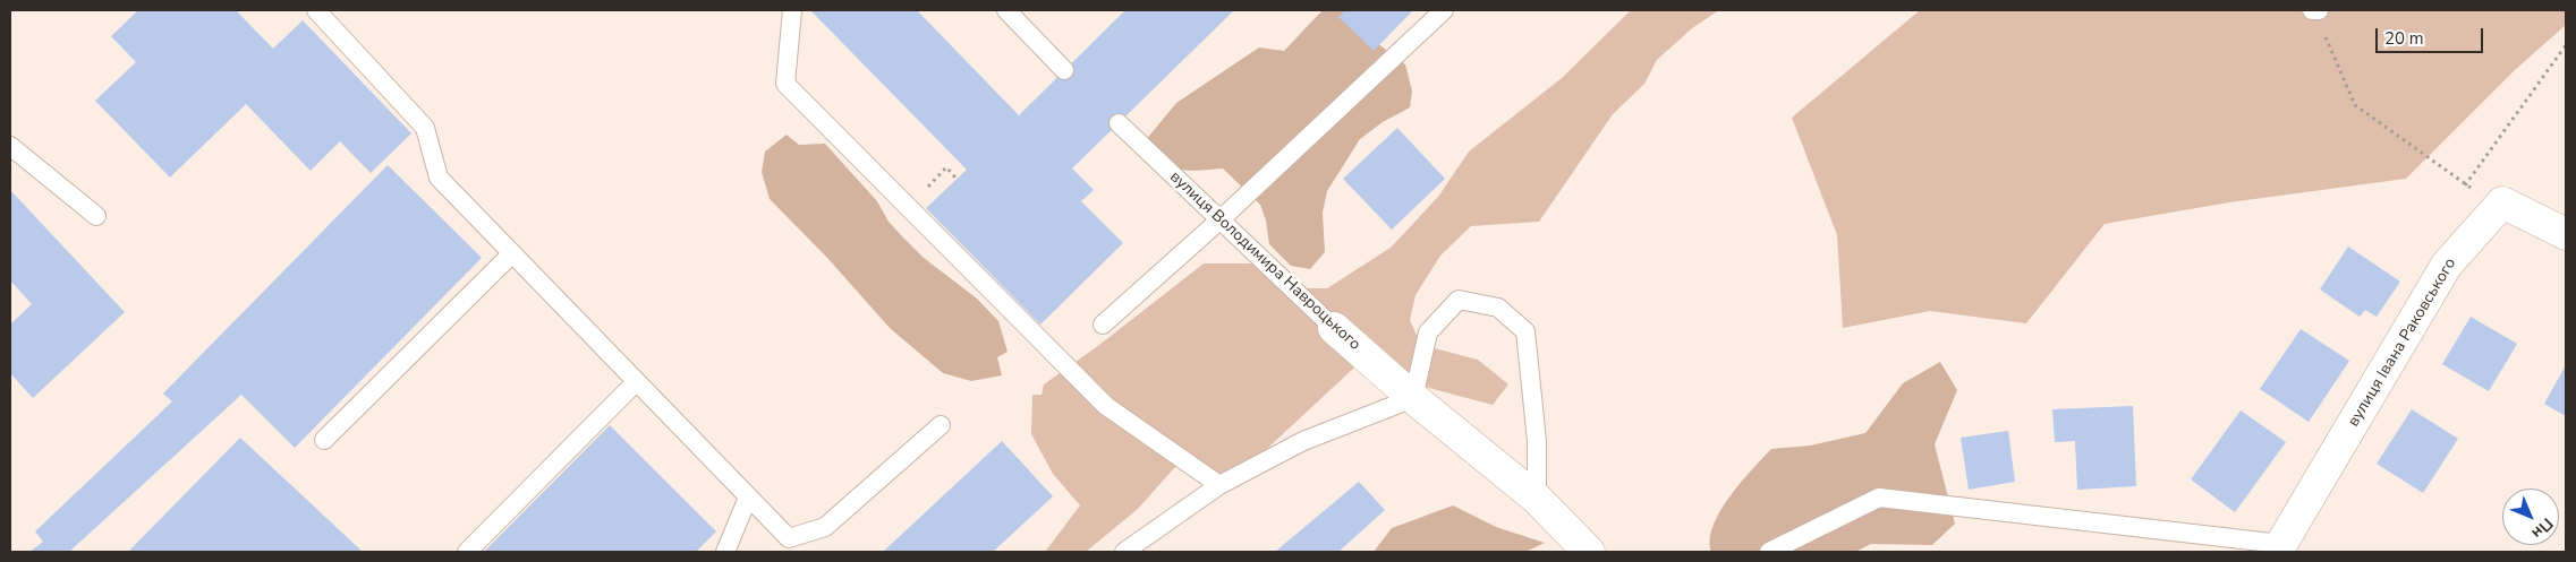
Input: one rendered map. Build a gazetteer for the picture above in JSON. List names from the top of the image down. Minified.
{"streets":{"street":["вулиця Володимира Навроцького","вулиця Івана Раковського"]},"scale_bar":"20 m","north":"bottom right"}
